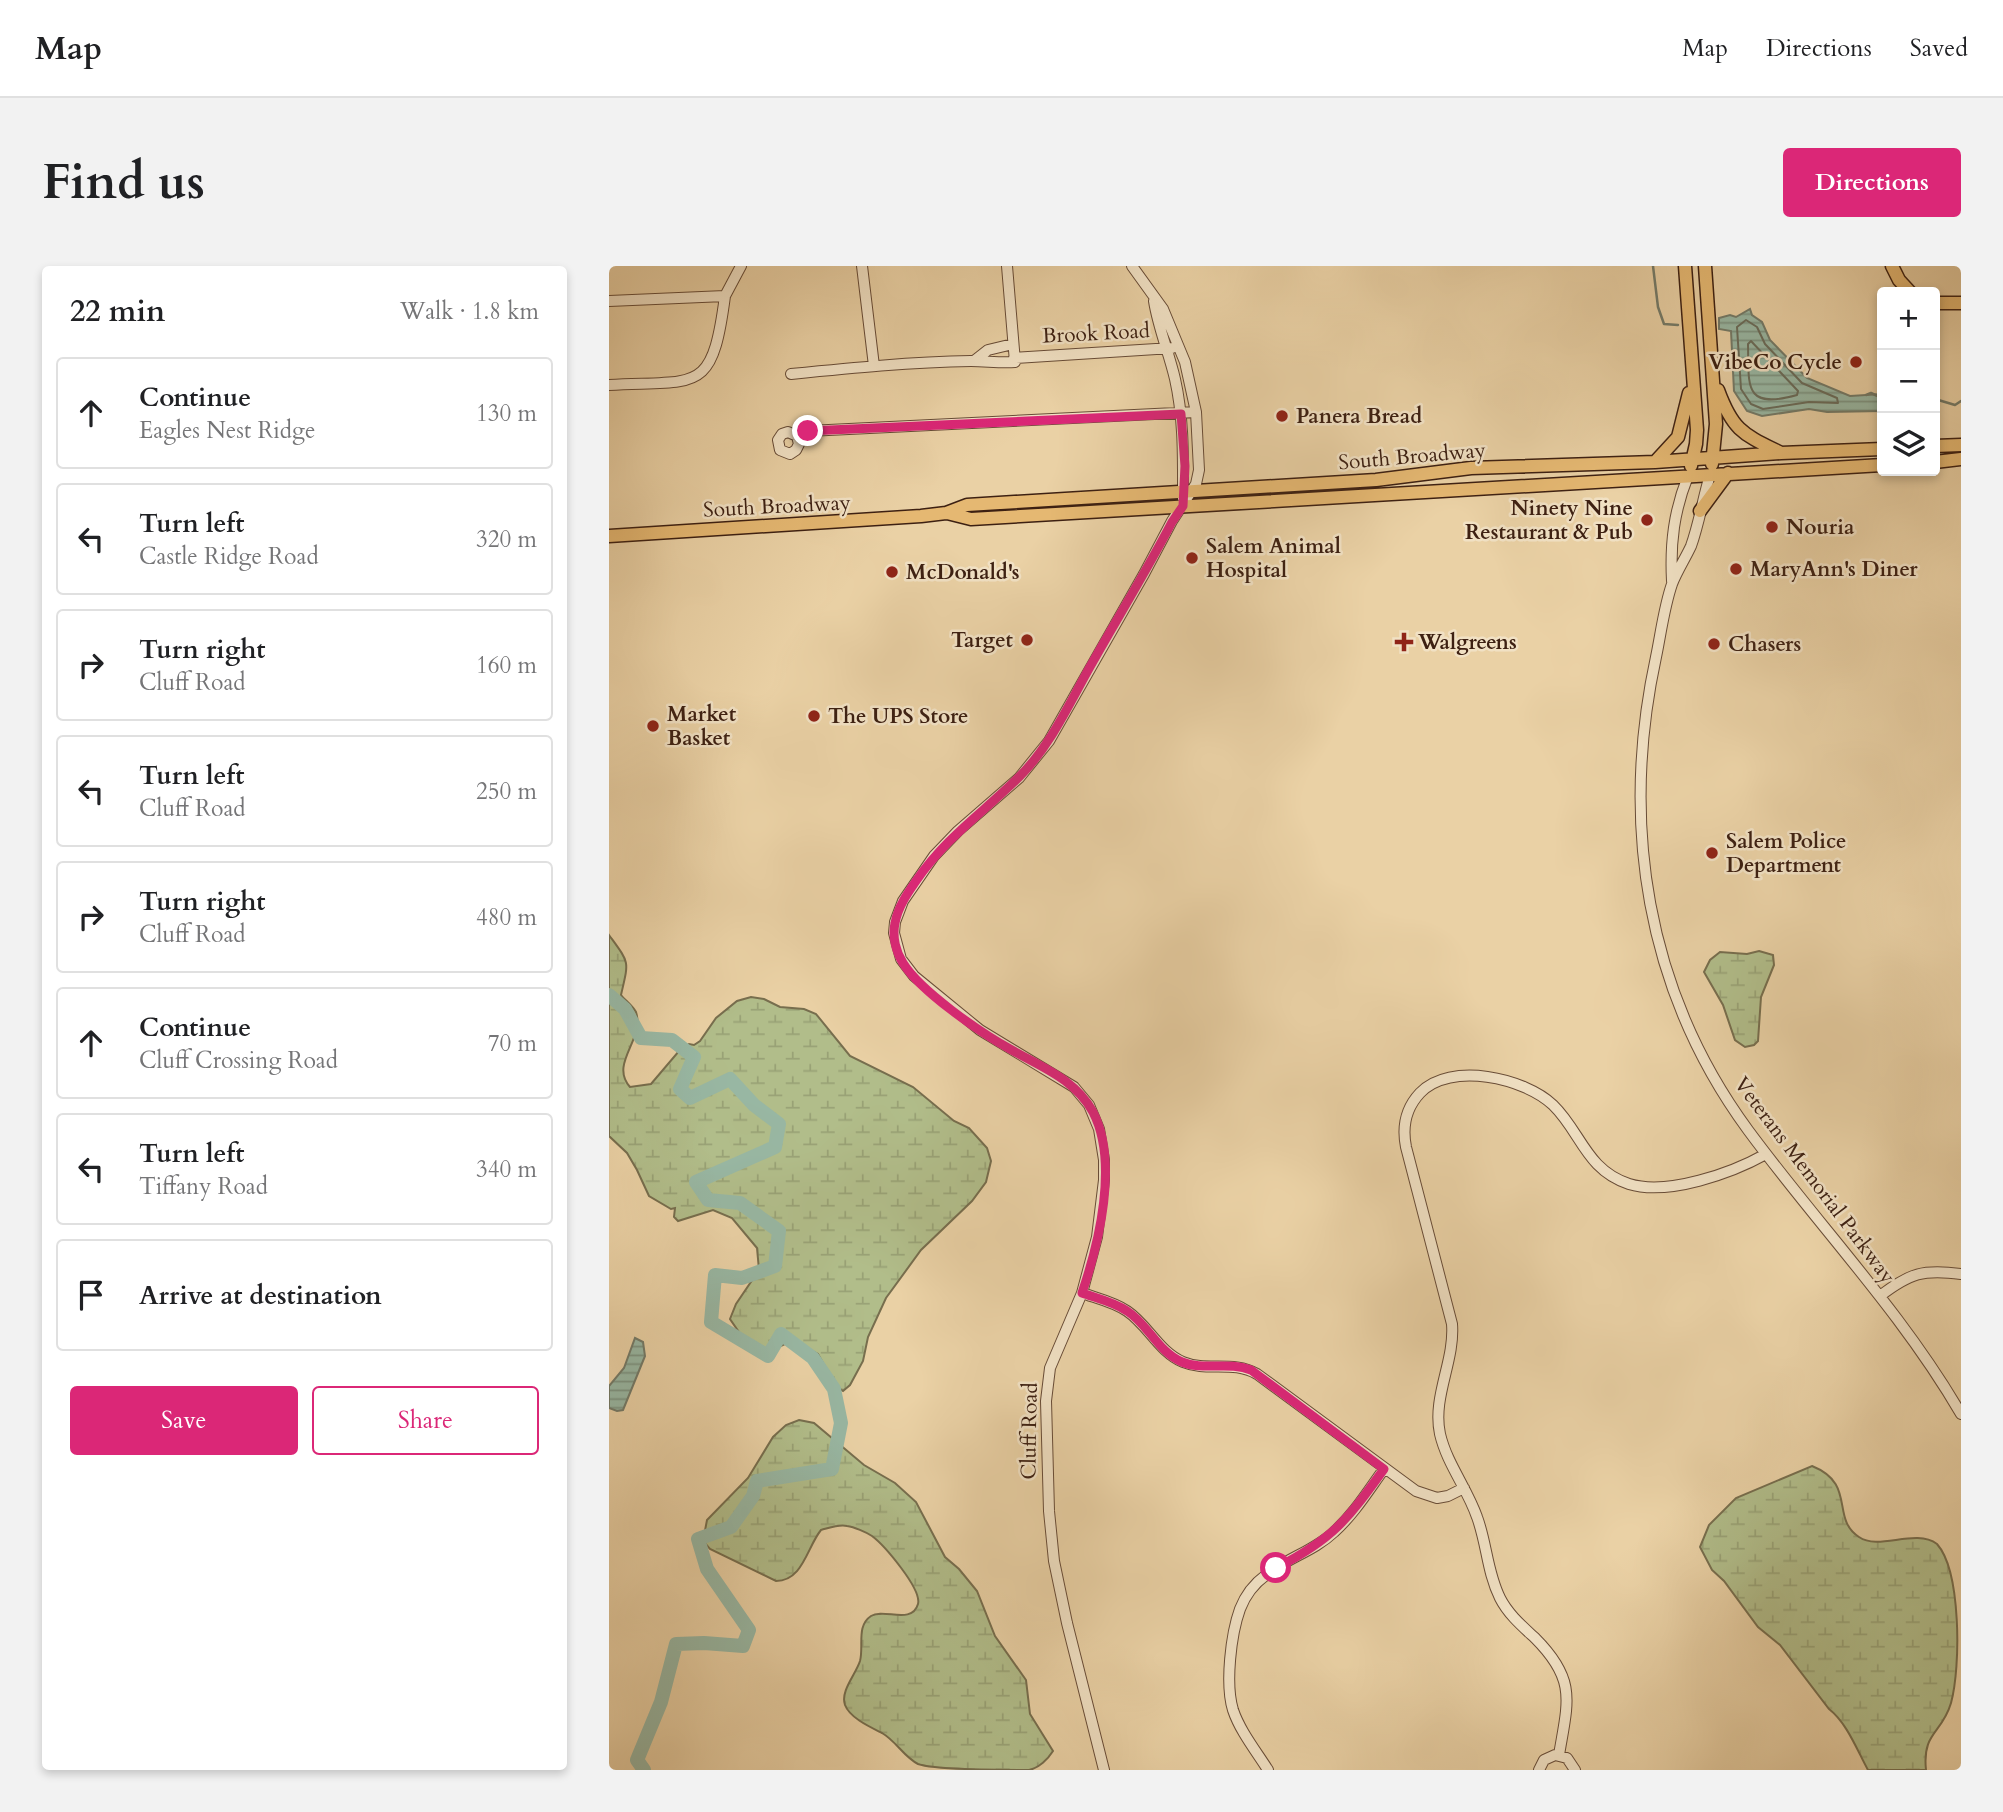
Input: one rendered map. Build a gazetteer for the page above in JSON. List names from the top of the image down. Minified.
{"streets":{"main road":["South Broadway"],"street":["Brook Road","Veterans Memorial Parkway","Cluff Road"]},"crossings":[["South Broadway","Veterans Memorial Parkway"],["South Broadway","Cluff Road"]],"places":{"other":["VibeCo Cycle","Panera Bread","Ninety Nine Restaurant & Pub","Nouria","Salem Animal Hospital","MaryAnn's Diner","McDonald's","Target","Chasers","The UPS Store","Market Basket","Salem Police Department"],"health":["Walgreens"]},"page":{"header":"Map","nav":["Map","Directions","Saved"],"buttons":["Directions",["Save","Share"]],"title":"Find us","heading":["22 min","Walk · 1.8 km"],"map_buttons":["+","−"],"list":[["Continue","Eagles Nest Ridge","130 m"],["Turn left","Castle Ridge Road","320 m"],["Turn right","Cluff Road","160 m"],["Turn left","Cluff Road","250 m"],["Turn right","Cluff Road","480 m"],["Continue","Cluff Crossing Road","70 m"],["Turn left","Tiffany Road","340 m"],"Arrive at destination"]}}
